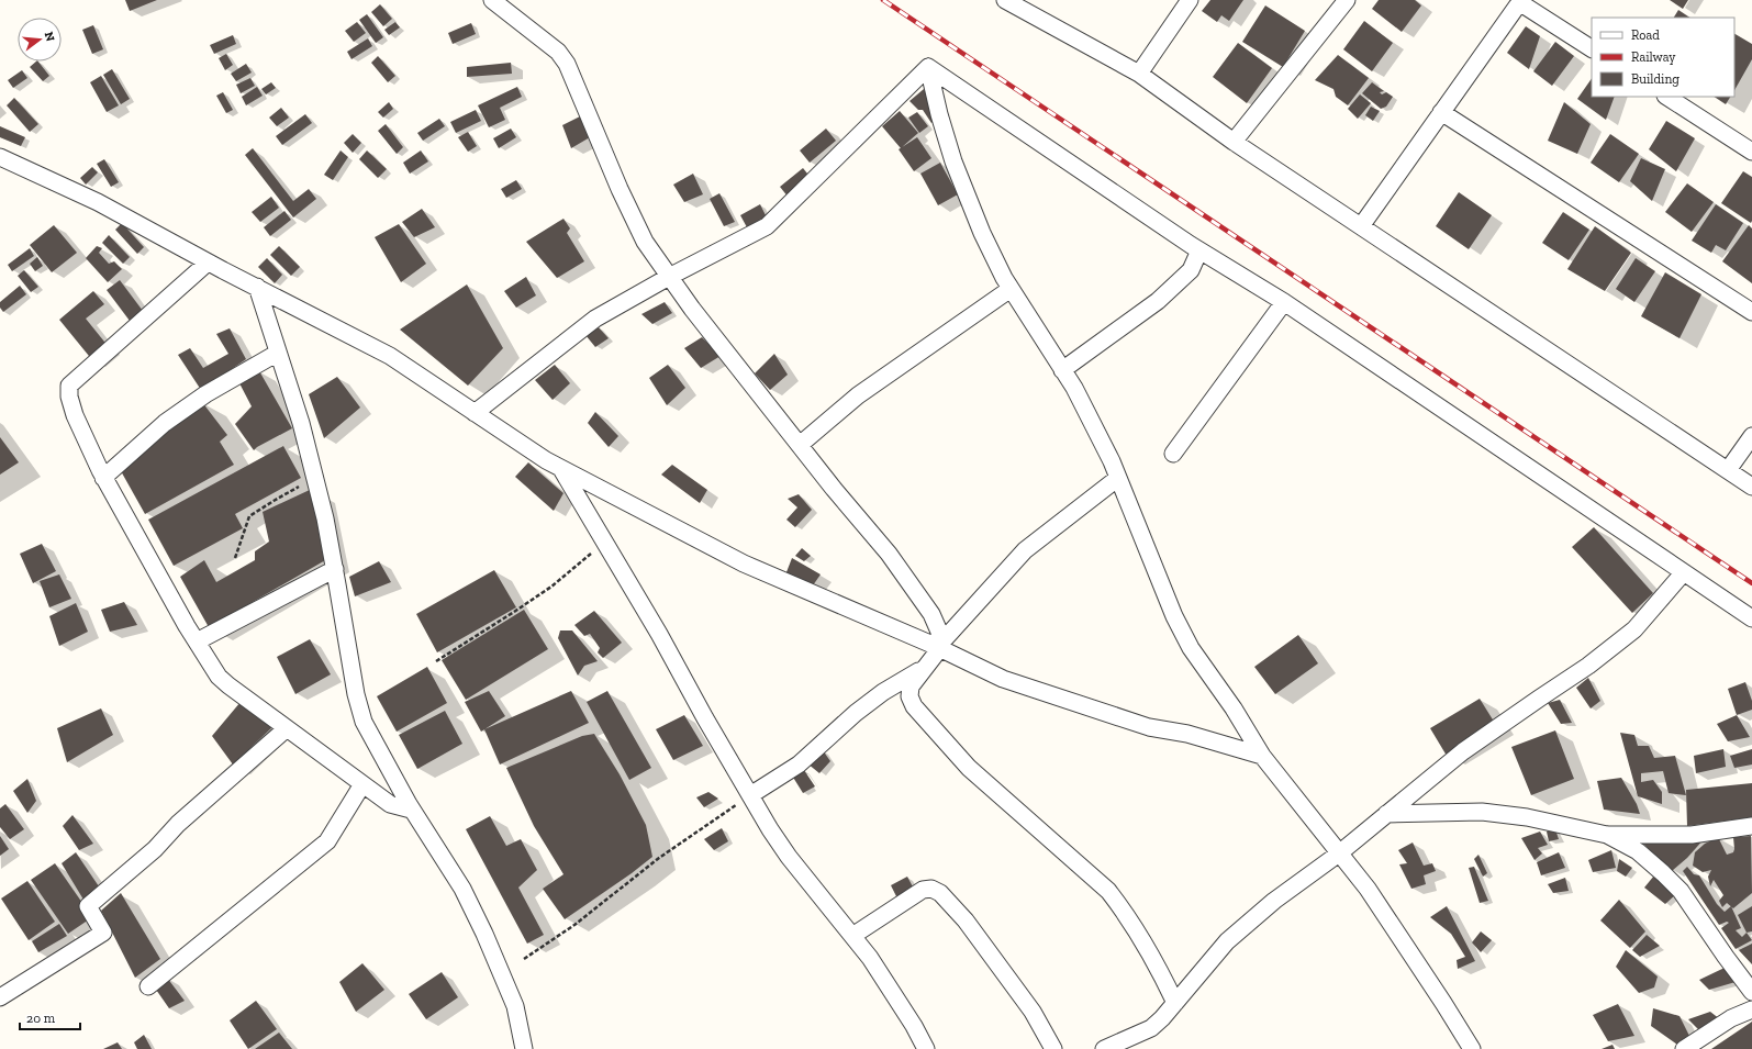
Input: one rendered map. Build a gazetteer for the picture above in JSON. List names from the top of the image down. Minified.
{"legend":["Road","Railway","Building"],"scale_bar":"20 m","north":"right"}
